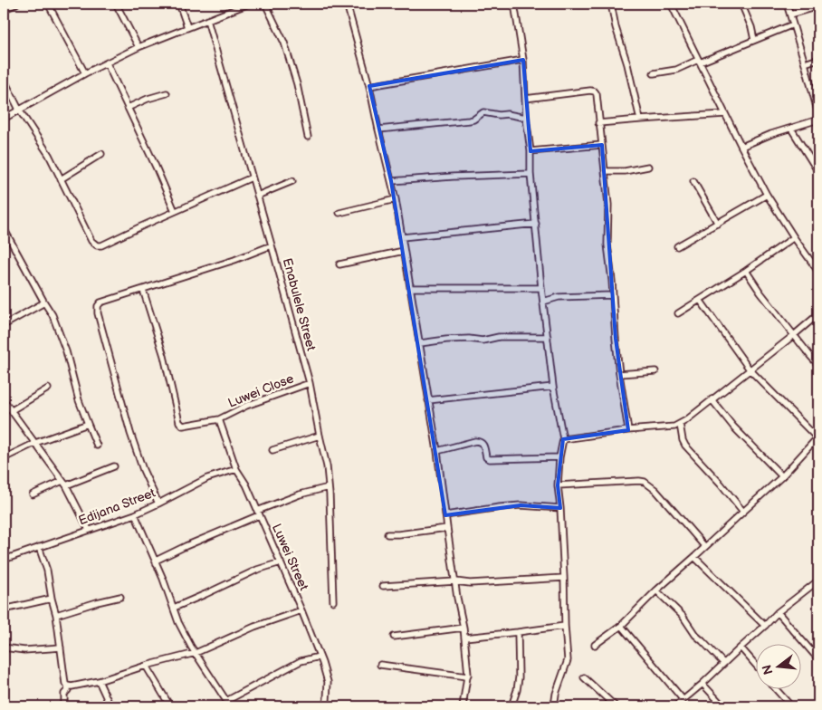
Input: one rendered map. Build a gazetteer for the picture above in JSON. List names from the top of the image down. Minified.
{"streets":{"street":["Enabulele Street","Luwei Close","Edijana Street","Luwei Street"]},"crossings":[["Enabulele Street","Luwei Close"],["Luwei Close","Luwei Street"],["Edijana Street","Luwei Street"]],"north":"left"}
